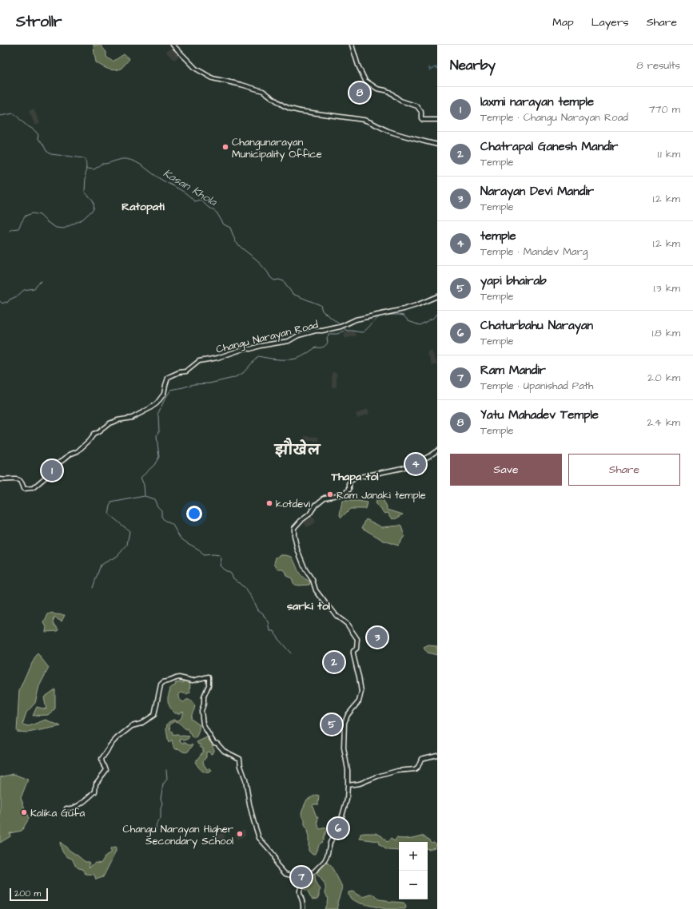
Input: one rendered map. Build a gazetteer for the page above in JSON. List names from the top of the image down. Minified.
{"streets":{"main road":["Changu Narayan Road"]},"districts":["Ratopati","झौखेल","Thapa tol","sarki tol"],"water":["Kasan Khola"],"places":["Changunarayan Municipality Office","Ram Janaki temple","kotdevi","Kalika Gufa","Changu Narayan Higher Secondary School"],"scale_bar":"200 m","page":{"header":"Strollr","nav":["Map","Layers","Share"],"heading":["Nearby","8 results"],"pins":["8","4","1","3","2","5","6","7"],"list":[{"mark":"1","name":"laxmi narayan temple","note":"Temple · Changu Narayan Road","value":"770 m"},{"mark":"2","name":"Chatrapal Ganesh Mandir","note":"Temple","value":"1.1 km"},{"mark":"3","name":"Narayan Devi Mandir","note":"Temple","value":"1.2 km"},{"mark":"4","name":"temple","note":"Temple · Mandev Marg","value":"1.2 km"},{"mark":"5","name":"yapi bhairab","note":"Temple","value":"1.3 km"},{"mark":"6","name":"Chaturbahu Narayan","note":"Temple","value":"1.8 km"},{"mark":"7","name":"Ram Mandir","note":"Temple · Upanishad Path","value":"2.0 km"},{"mark":"8","name":"Yatu Mahadev Temple","note":"Temple","value":"2.4 km"}],"buttons":["Save","Share"],"map_buttons":["+","−"],"scale":"200 m"}}
